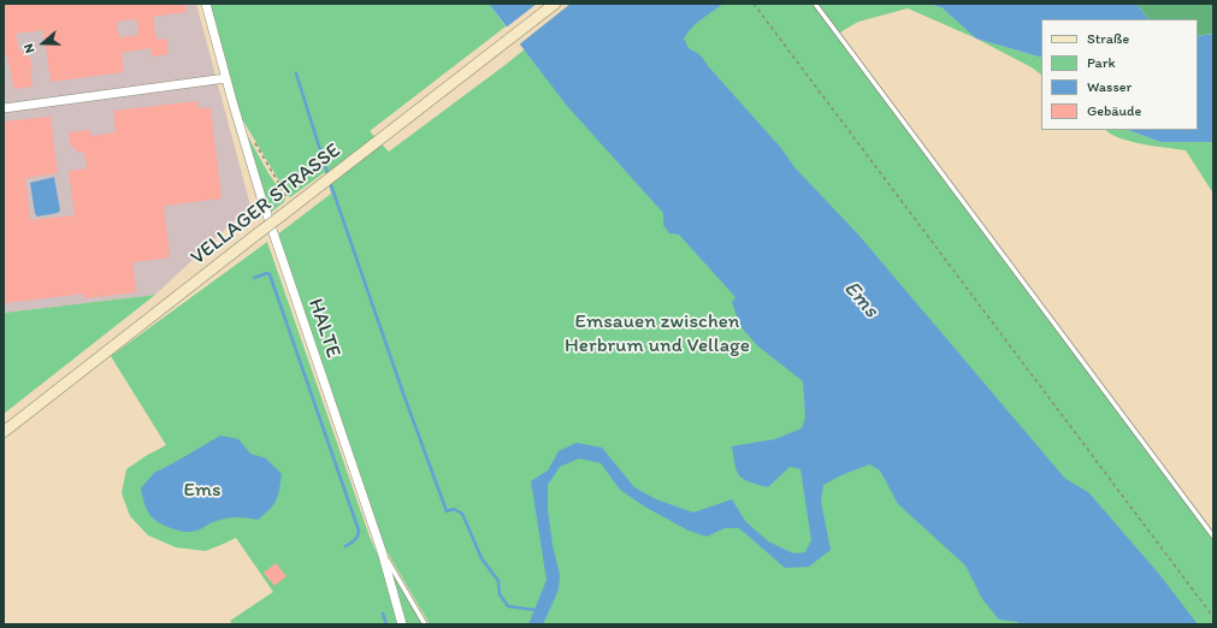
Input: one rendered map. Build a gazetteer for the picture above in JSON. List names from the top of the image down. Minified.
{"streets":{"main road":["VELLAGER STRASSE"],"street":["HALTE"]},"water":["Ems"],"parks":["Emsauen zwischen Herbrum und Vellage","Ems"],"legend":["Straße","Park","Wasser","Gebäude"],"north":"left"}
